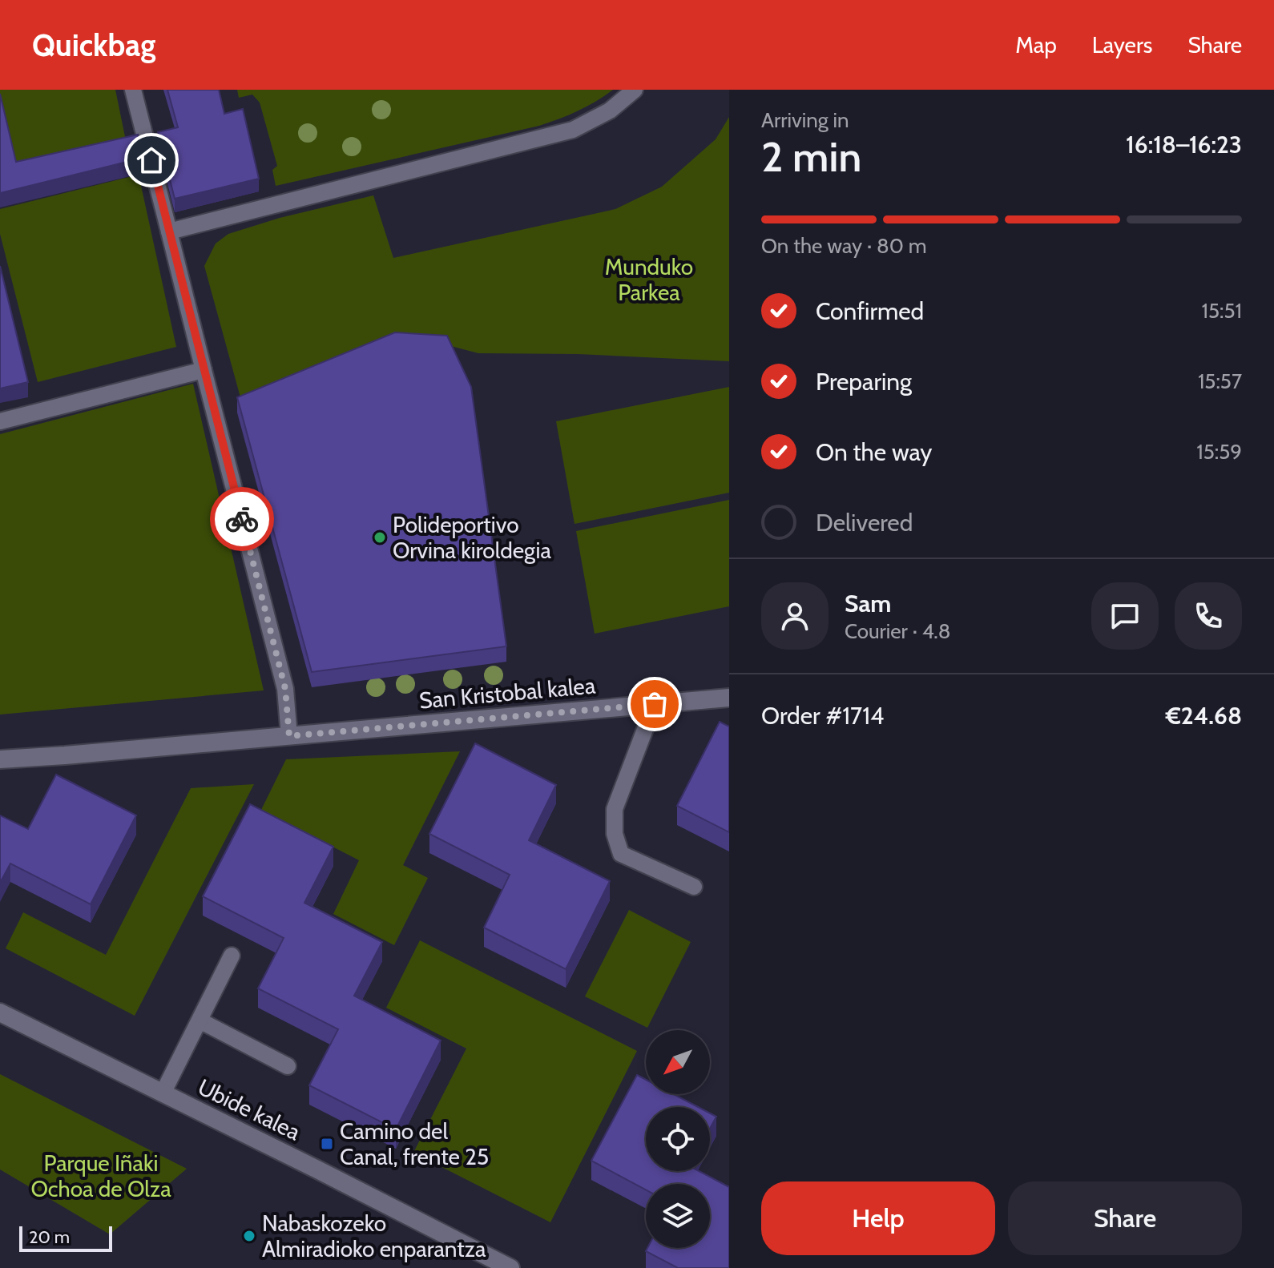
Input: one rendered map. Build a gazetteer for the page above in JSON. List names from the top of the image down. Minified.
{"streets":{"main road":["San Kristobal kalea","Ubide kalea"]},"parks":["Munduko Parkea","Parque Iñaki Ochoa de Olza"],"places":{"other":["Polideportivo Orvina kiroldegia","Nabaskozeko Almiradioko enparantza"],"transit":["Camino del Canal, frente 25"]},"scale_bar":"20 m","north":"bottom left","page":{"header":"Quickbag","nav":["Map","Layers","Share"],"heading":["2 min","Arriving in","16:18–16:23"],"panel":["Sam","Courier · 4.8","Order #1714","€24.68"],"bar":"On the way · 80 m","list":[["Confirmed","15:51"],["Preparing","15:57"],["On the way","15:59"],"Delivered"],"buttons":["Help","Share"],"scale":"20 m"}}
